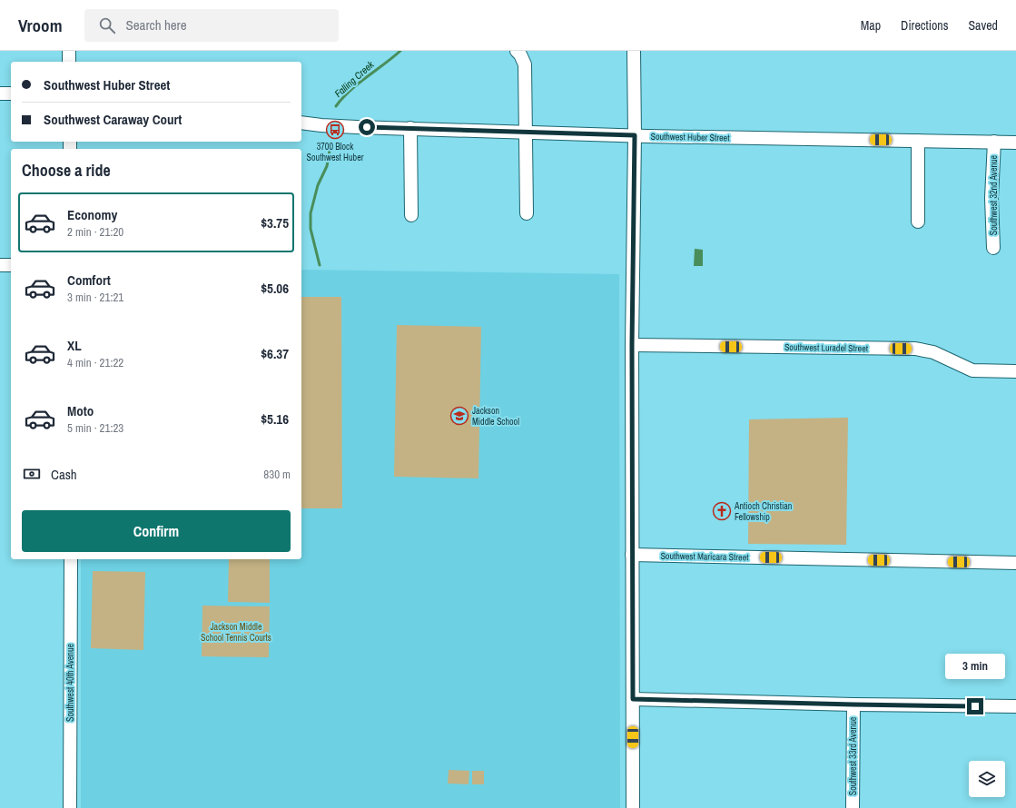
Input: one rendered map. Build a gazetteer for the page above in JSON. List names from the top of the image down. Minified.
{"streets":{"street":["Southwest Huber Street","Southwest 32nd Avenue","Southwest Luradel Street","Southwest Maricara Street","Southwest 40th Avenue","Southwest 33rd Avenue"]},"crossings":[["Southwest Huber Street","Southwest 32nd Avenue"]],"water":["Falling Creek"],"parks":["Jackson Middle School Tennis Courts"],"places":{"bus stop":["3700 Block Southwest Huber"],"school or university":["Jackson Middle School"],"church":["Antioch Christian Fellowship"]},"page":{"header":"Vroom","search":"Search here","nav":["Map","Directions","Saved"],"banner":["Southwest Huber Street","Southwest Caraway Court"],"heading":"Choose a ride","list":[{"name":"Economy","note":"2 min · 21:20","value":"$3.75"},{"name":"Comfort","note":"3 min · 21:21","value":"$5.06"},{"name":"XL","note":"4 min · 21:22","value":"$6.37"},{"name":"Moto","note":"5 min · 21:23","value":"$5.16"}],"pay":["Cash","830 m"],"buttons":"Confirm","bubble":"3 min"}}
